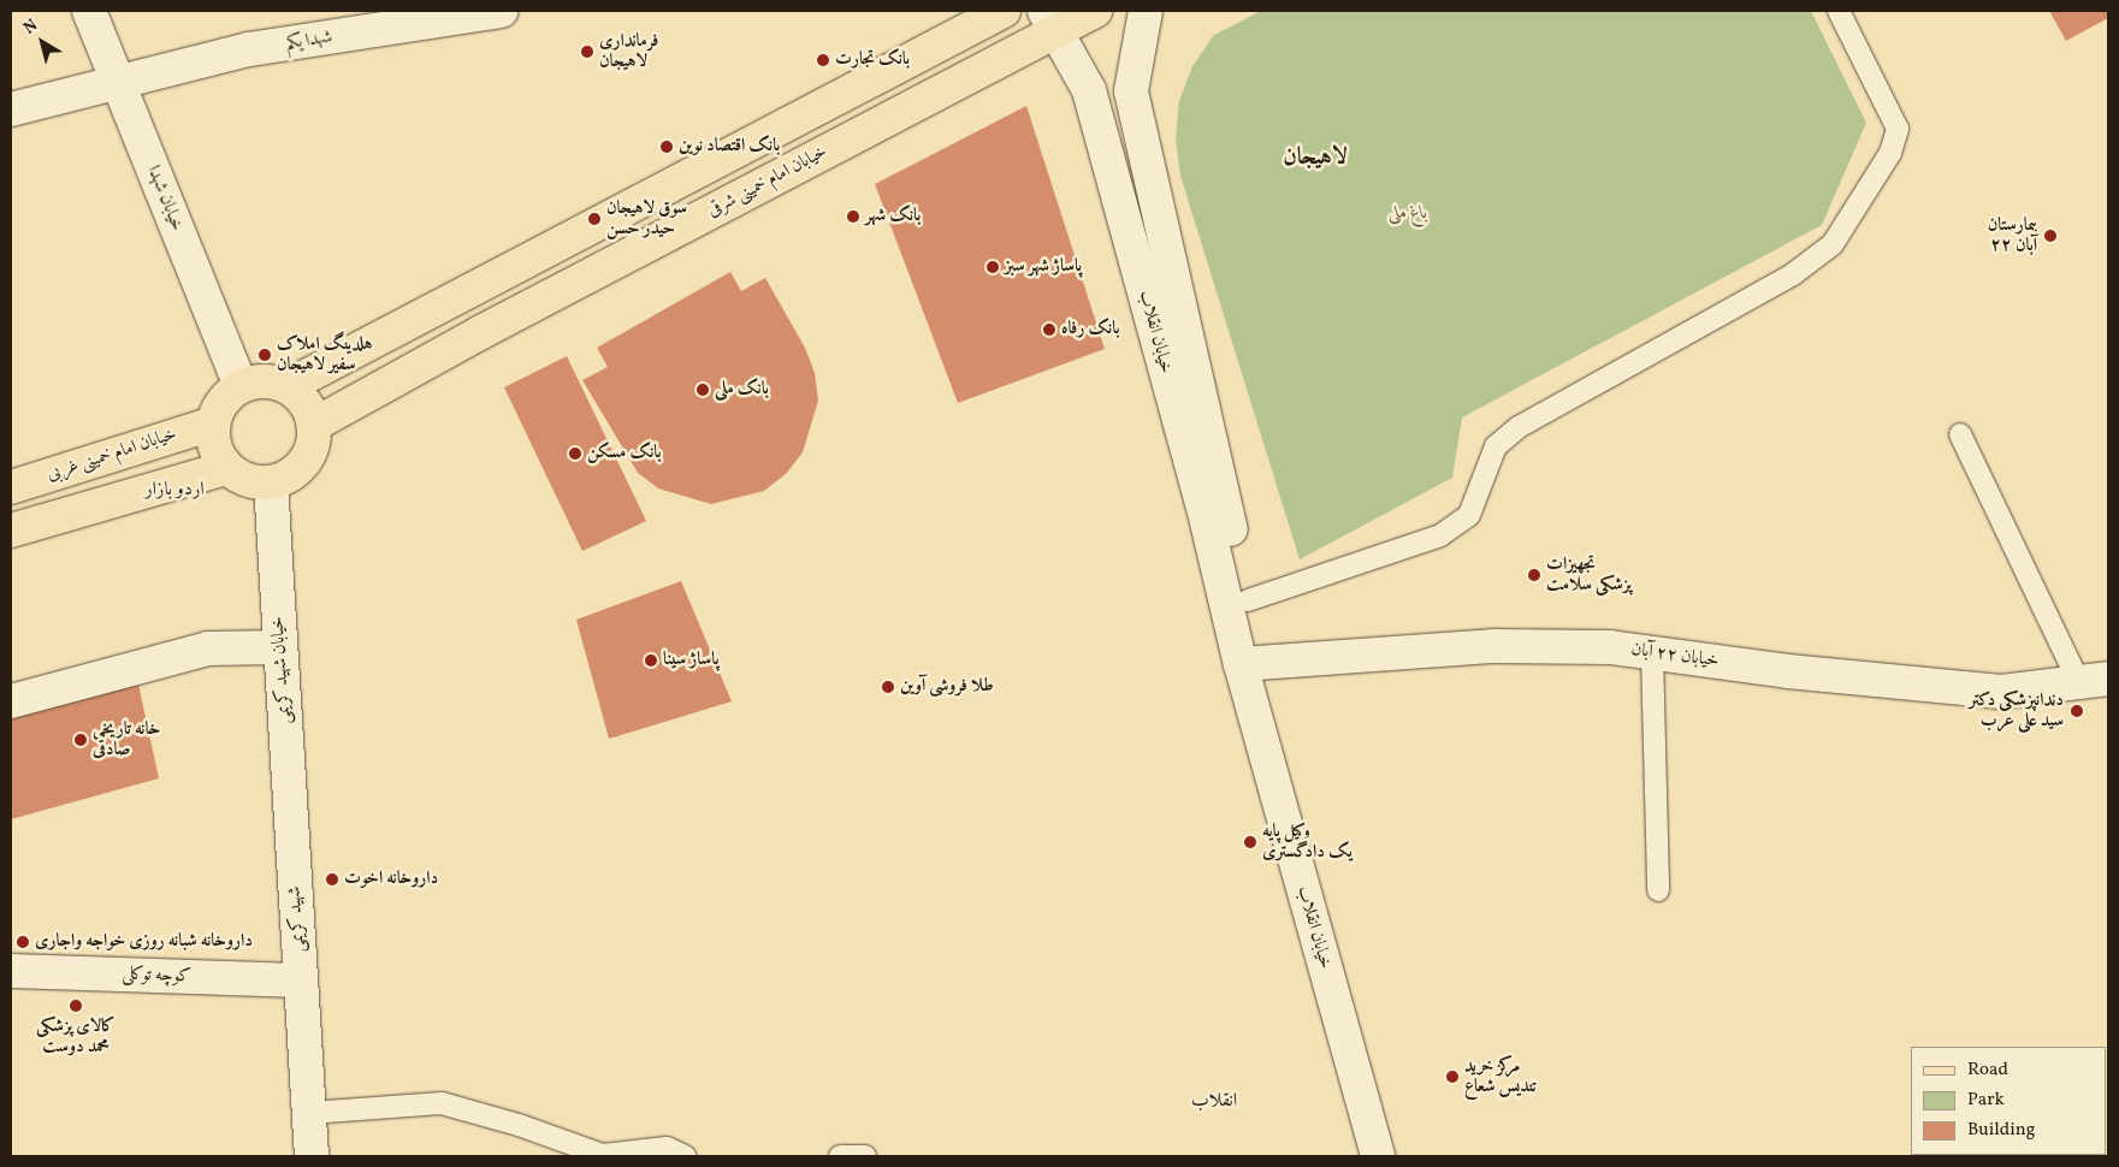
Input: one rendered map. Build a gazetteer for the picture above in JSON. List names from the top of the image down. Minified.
{"streets":{"main road":["شهدا یکم","خیابان امام خمینی شرقی","خیابان شهدا","خیابان انقلاب","خیابان امام خمینی غربی","خیابان ۲۲ آبان","خیابان شهید کریمی","شهید کریمی","کوچه توکلی"]},"crossings":[["شهدا یکم","خیابان شهدا"],["خیابان امام خمینی شرقی","خیابان شهدا"],["خیابان امام خمینی شرقی","خیابان انقلاب"],["خیابان امام خمینی شرقی","خیابان امام خمینی غربی"],["خیابان امام خمینی شرقی","خیابان شهید کریمی"],["خیابان شهدا","خیابان امام خمینی غربی"],["خیابان شهدا","خیابان شهید کریمی"],["خیابان انقلاب","خیابان ۲۲ آبان"],["خیابان امام خمینی غربی","خیابان شهید کریمی"],["خیابان شهید کریمی","شهید کریمی"],["شهید کریمی","کوچه توکلی"]],"districts":["لاهیجان","اردو بازار","انقلاب"],"parks":["باغ ملی"],"places":["فرمانداری لاهیجان","بانک تجارت","بانک اقتصاد نوین","بانک شهر","سوق لاهيجان حيدر حسن","بیمارستان ۲۲ آبان","پاساژ شهر سبز","بانک رفاه","هلدینگ املاک سفیر لاهیجان","بانک ملی","بانک مسکن","تجهیزات پزشکی سلامت","پاساژ سینا","طلا فروشی آوین","دندانپزشکی دکتر سید علی عرب","خانه تاریخی صادقی","وکیل پایه یک دادگستری","داروخانه اخوت","داروخانه شبانه روزی خواجه واجاری","کالای پزشکی محمد دوست","مرکز خرید تندیس شعاع"],"legend":["Road","Park","Building"],"north":"top left"}
